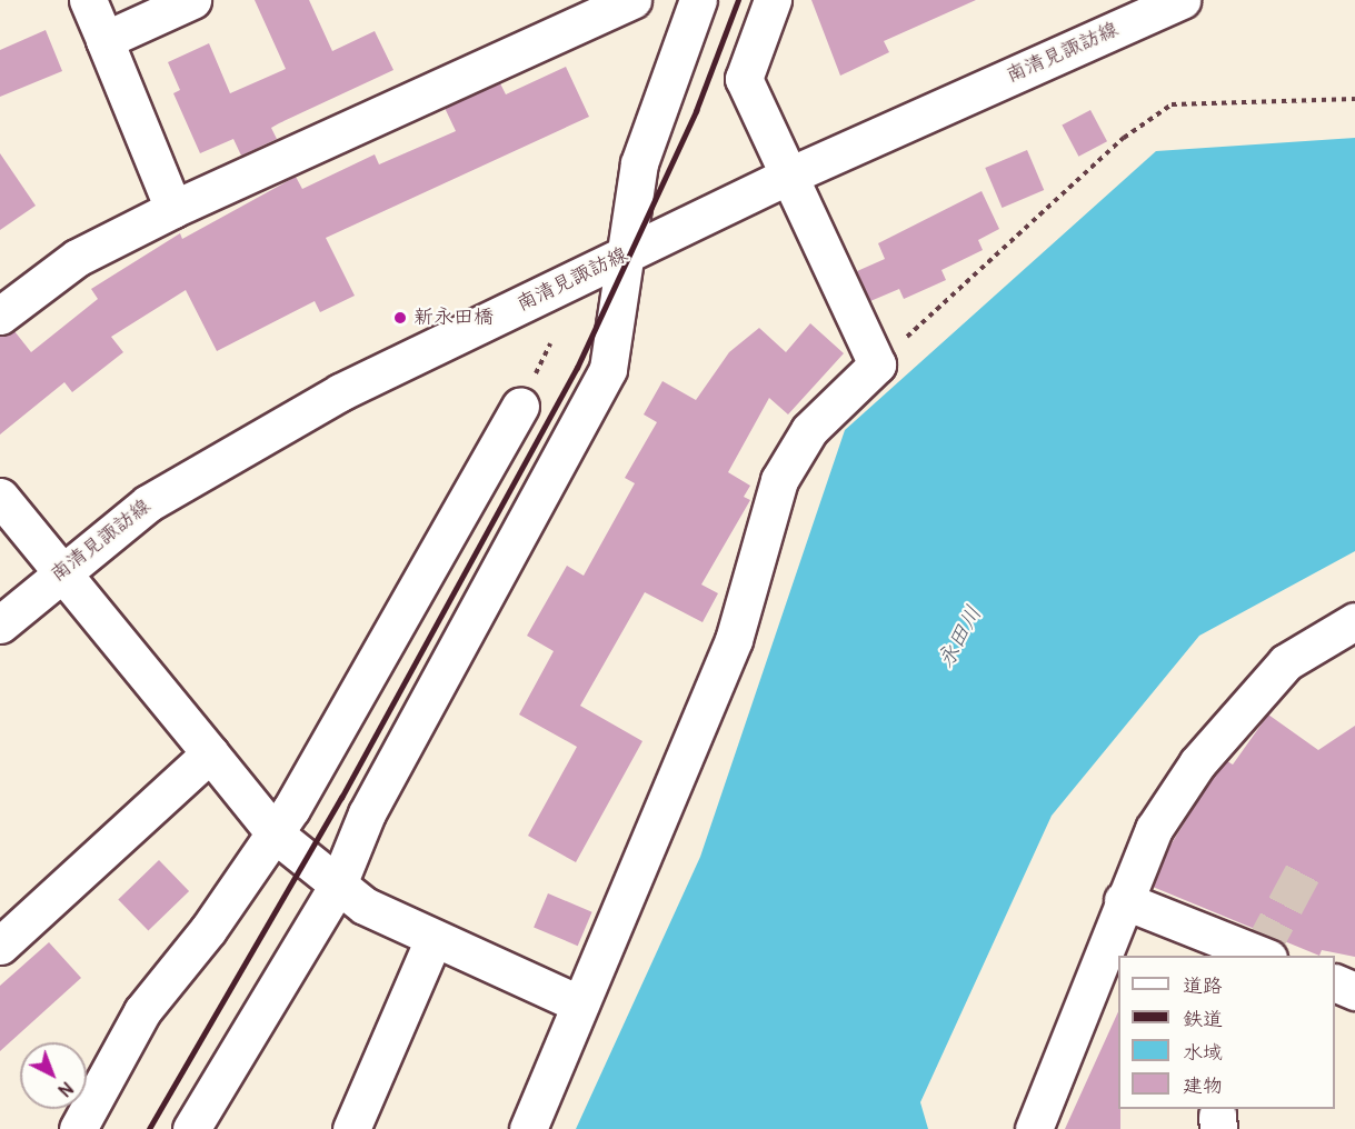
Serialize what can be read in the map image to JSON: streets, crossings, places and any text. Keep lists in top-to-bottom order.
{
  "streets": {
    "street": ["南清見諏訪線"]
  },
  "water": ["永田川"],
  "places": ["新永田橋"],
  "legend": [
    "道路",
    "鉄道",
    "水域",
    "建物"
  ],
  "north": "bottom right"
}
